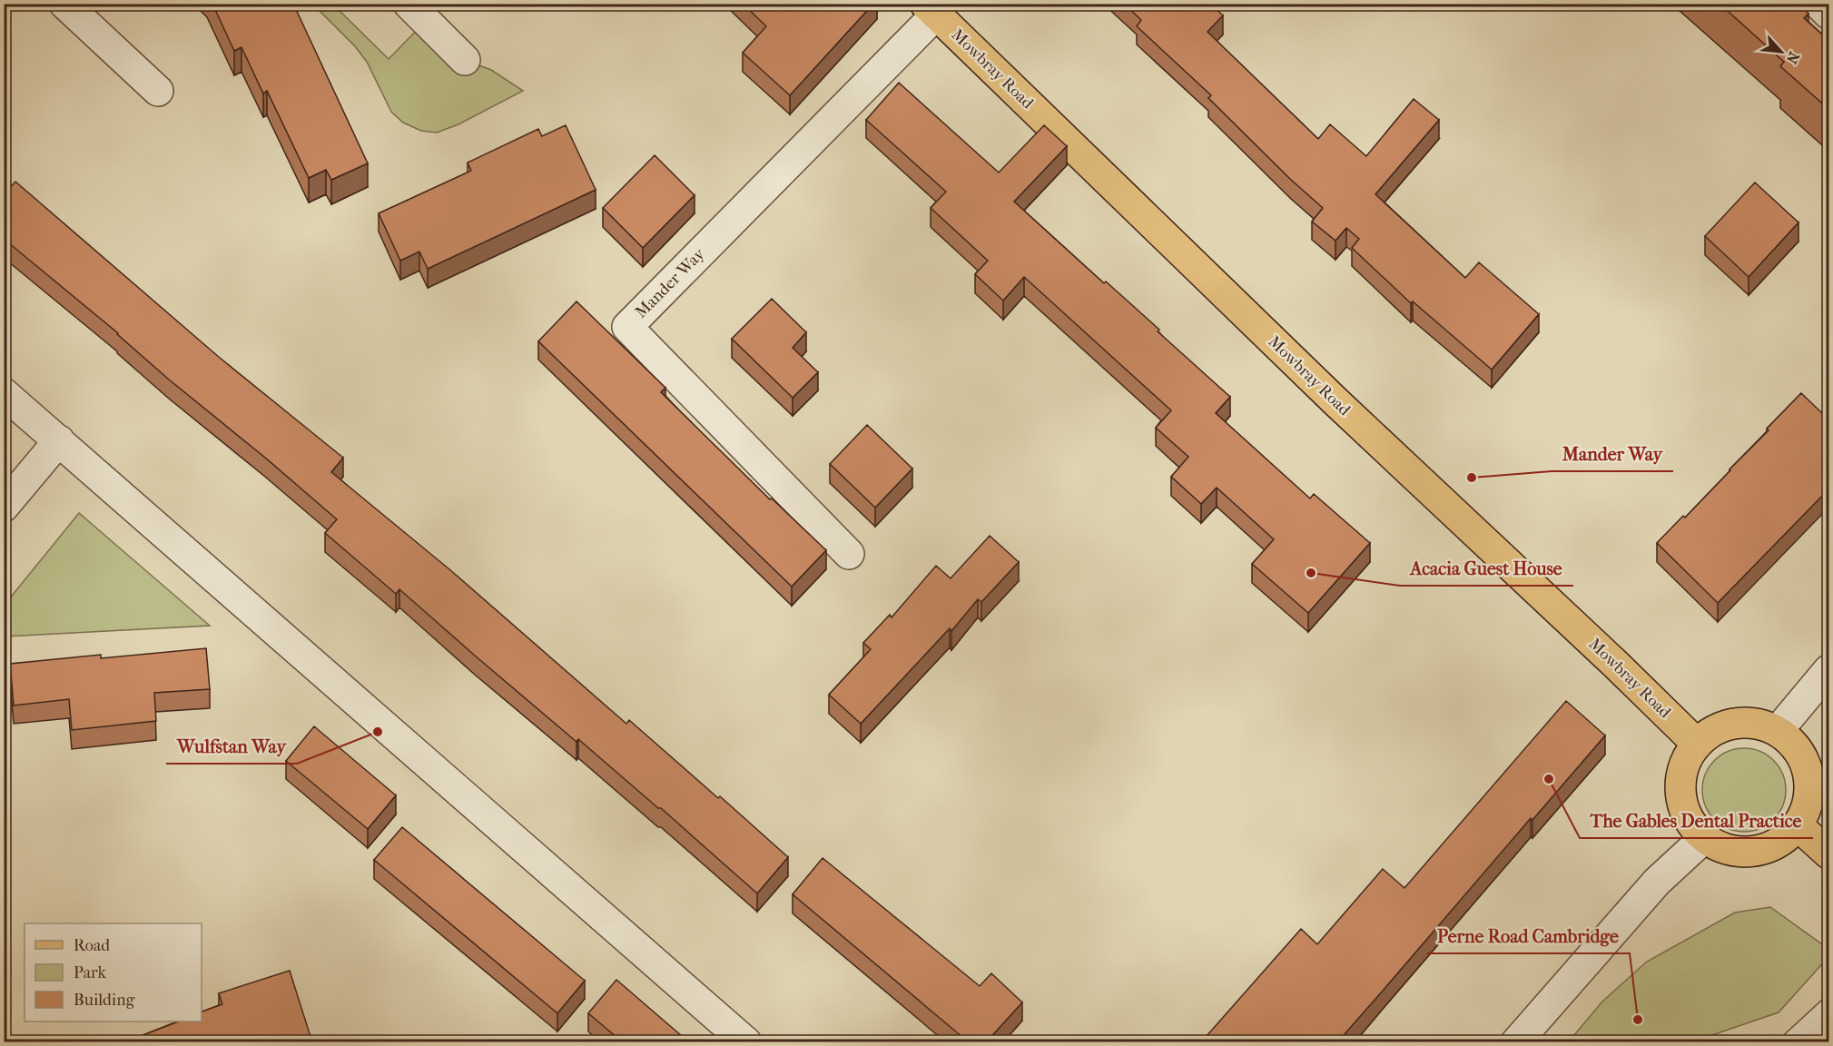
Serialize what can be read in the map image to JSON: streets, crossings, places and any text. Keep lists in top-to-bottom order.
{
  "streets": {
    "main road": ["Mowbray Road"],
    "street": ["Mander Way"]
  },
  "crossings": [
    ["Mowbray Road", "Mander Way"]
  ],
  "places": [
    "Mander Way",
    "Acacia Guest House",
    "Wulfstan Way",
    "The Gables Dental Practice",
    "Perne Road Cambridge"
  ],
  "legend": ["Road", "Park", "Building"],
  "north": "bottom right"
}
